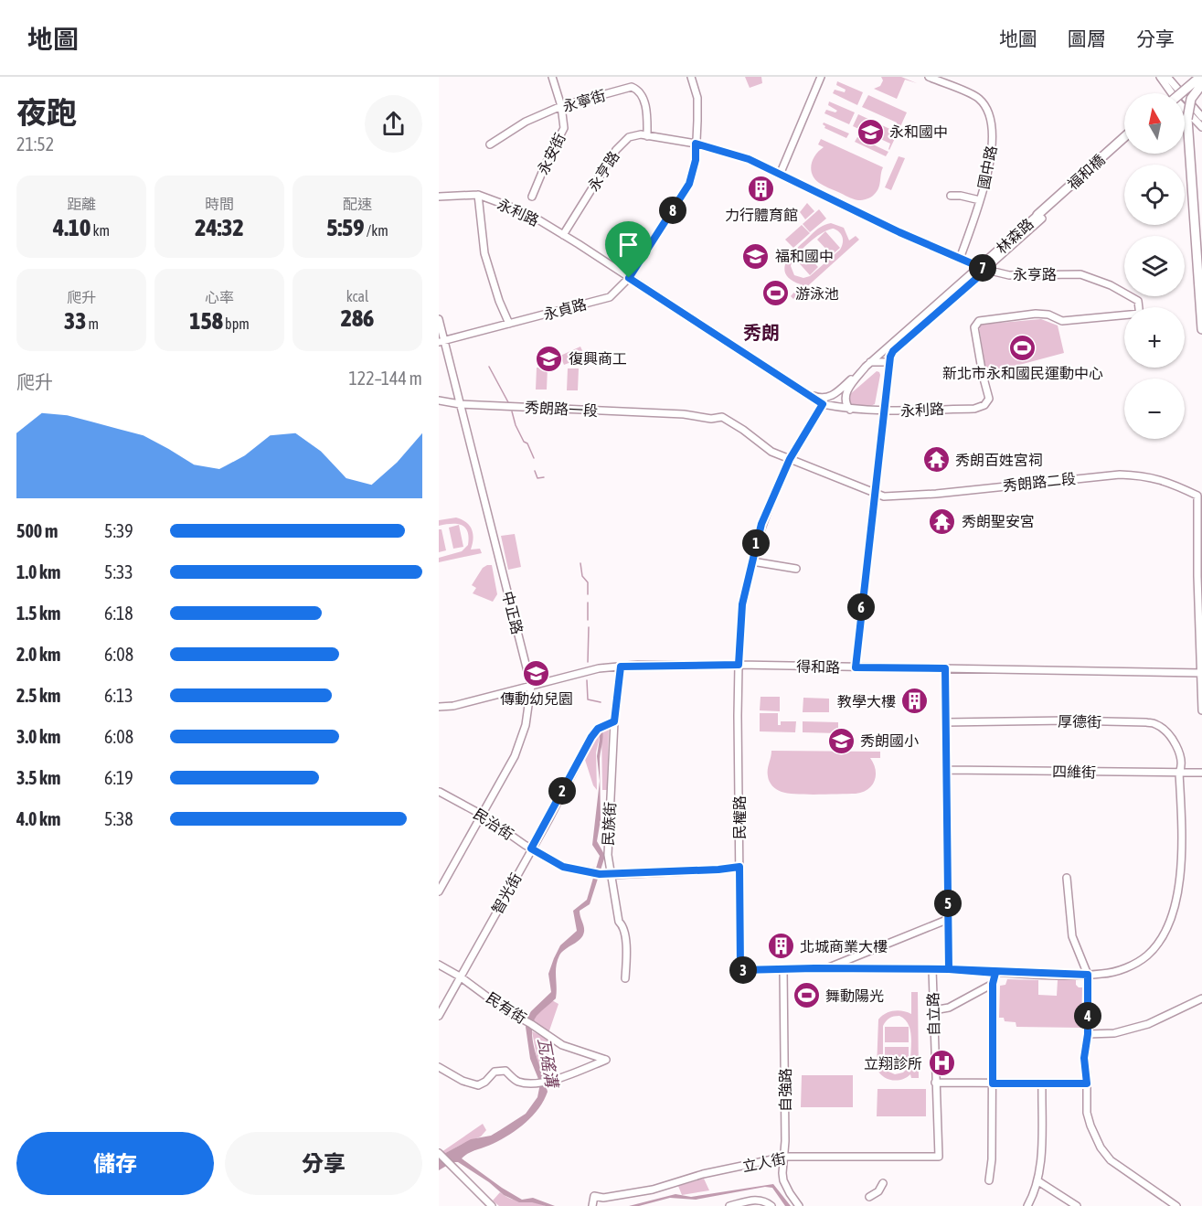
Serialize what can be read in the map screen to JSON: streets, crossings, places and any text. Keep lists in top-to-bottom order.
{
  "streets": {
    "main road": ["福和橋"],
    "street": [
      "永寧街",
      "永安街",
      "國中路",
      "永亨路",
      "永利路",
      "林森路",
      "永貞路",
      "秀朗路一段",
      "秀朗路二段",
      "中正路",
      "得和路",
      "厚德街",
      "四維街",
      "民權路",
      "民治街",
      "民族街",
      "智光街",
      "民有街",
      "自立路",
      "自強路",
      "立人街"
    ]
  },
  "crossings": [
    ["永寧街", "永安街"],
    ["永寧街", "永亨路"],
    ["國中路", "永亨路"],
    ["永亨路", "永利路"],
    ["永亨路", "林森路"],
    ["永亨路", "永貞路"],
    ["福和橋", "林森路"],
    ["永利路", "林森路"],
    ["永利路", "永貞路"],
    ["永利路", "民權路"],
    ["永貞路", "中正路"],
    ["秀朗路一段", "秀朗路二段"],
    ["秀朗路一段", "中正路"],
    ["秀朗路二段", "民權路"],
    ["中正路", "得和路"],
    ["中正路", "民治街"],
    ["得和路", "民權路"],
    ["得和路", "民族街"],
    ["厚德街", "四維街"],
    ["厚德街", "自立路"],
    ["民權路", "民治街"],
    ["民權路", "自強路"],
    ["民治街", "民族街"],
    ["民治街", "智光街"],
    ["民族街", "智光街"],
    ["智光街", "民有街"],
    ["自立路", "立人街"],
    ["自強路", "立人街"]
  ],
  "districts": ["秀朗"],
  "water": ["瓦磘溝"],
  "places": {
    "school or university": [
      "永和國中",
      "福和國中",
      "復興商工",
      "傳動幼兒園",
      "秀朗國小"
    ],
    "building": ["力行體育館", "教學大樓", "北城商業大樓"],
    "sports": ["游泳池", "新北市永和國民運動中心", "舞動陽光"],
    "temple": ["秀朗百姓宮祠", "秀朗聖安宮"],
    "hospital": ["立翔診所"]
  },
  "north": "top",
  "page": {
    "header": "地圖",
    "nav": ["地圖", "圖層", "分享"],
    "heading": ["夜跑", "21:52"],
    "map_buttons": ["+", "−"],
    "stats": [
      ["距離", "4.10 km"],
      ["時間", "24:32"],
      ["配速", "5:59 /km"],
      ["爬升", "33 m"],
      ["心率", "158 bpm"],
      ["kcal", "286"]
    ],
    "pins": [
      "8",
      "7",
      "1",
      "6",
      "2",
      "5",
      "3",
      "4"
    ],
    "chart": ["爬升", "122–144 m"],
    "list": [
      {
        "name": "500 m",
        "note": "5:39"
      },
      {
        "name": "1.0 km",
        "note": "5:33"
      },
      {
        "name": "1.5 km",
        "note": "6:18"
      },
      {
        "name": "2.0 km",
        "note": "6:08"
      },
      {
        "name": "2.5 km",
        "note": "6:13"
      },
      {
        "name": "3.0 km",
        "note": "6:08"
      },
      {
        "name": "3.5 km",
        "note": "6:19"
      },
      {
        "name": "4.0 km",
        "note": "5:38"
      }
    ],
    "buttons": ["儲存", "分享"]
  }
}
